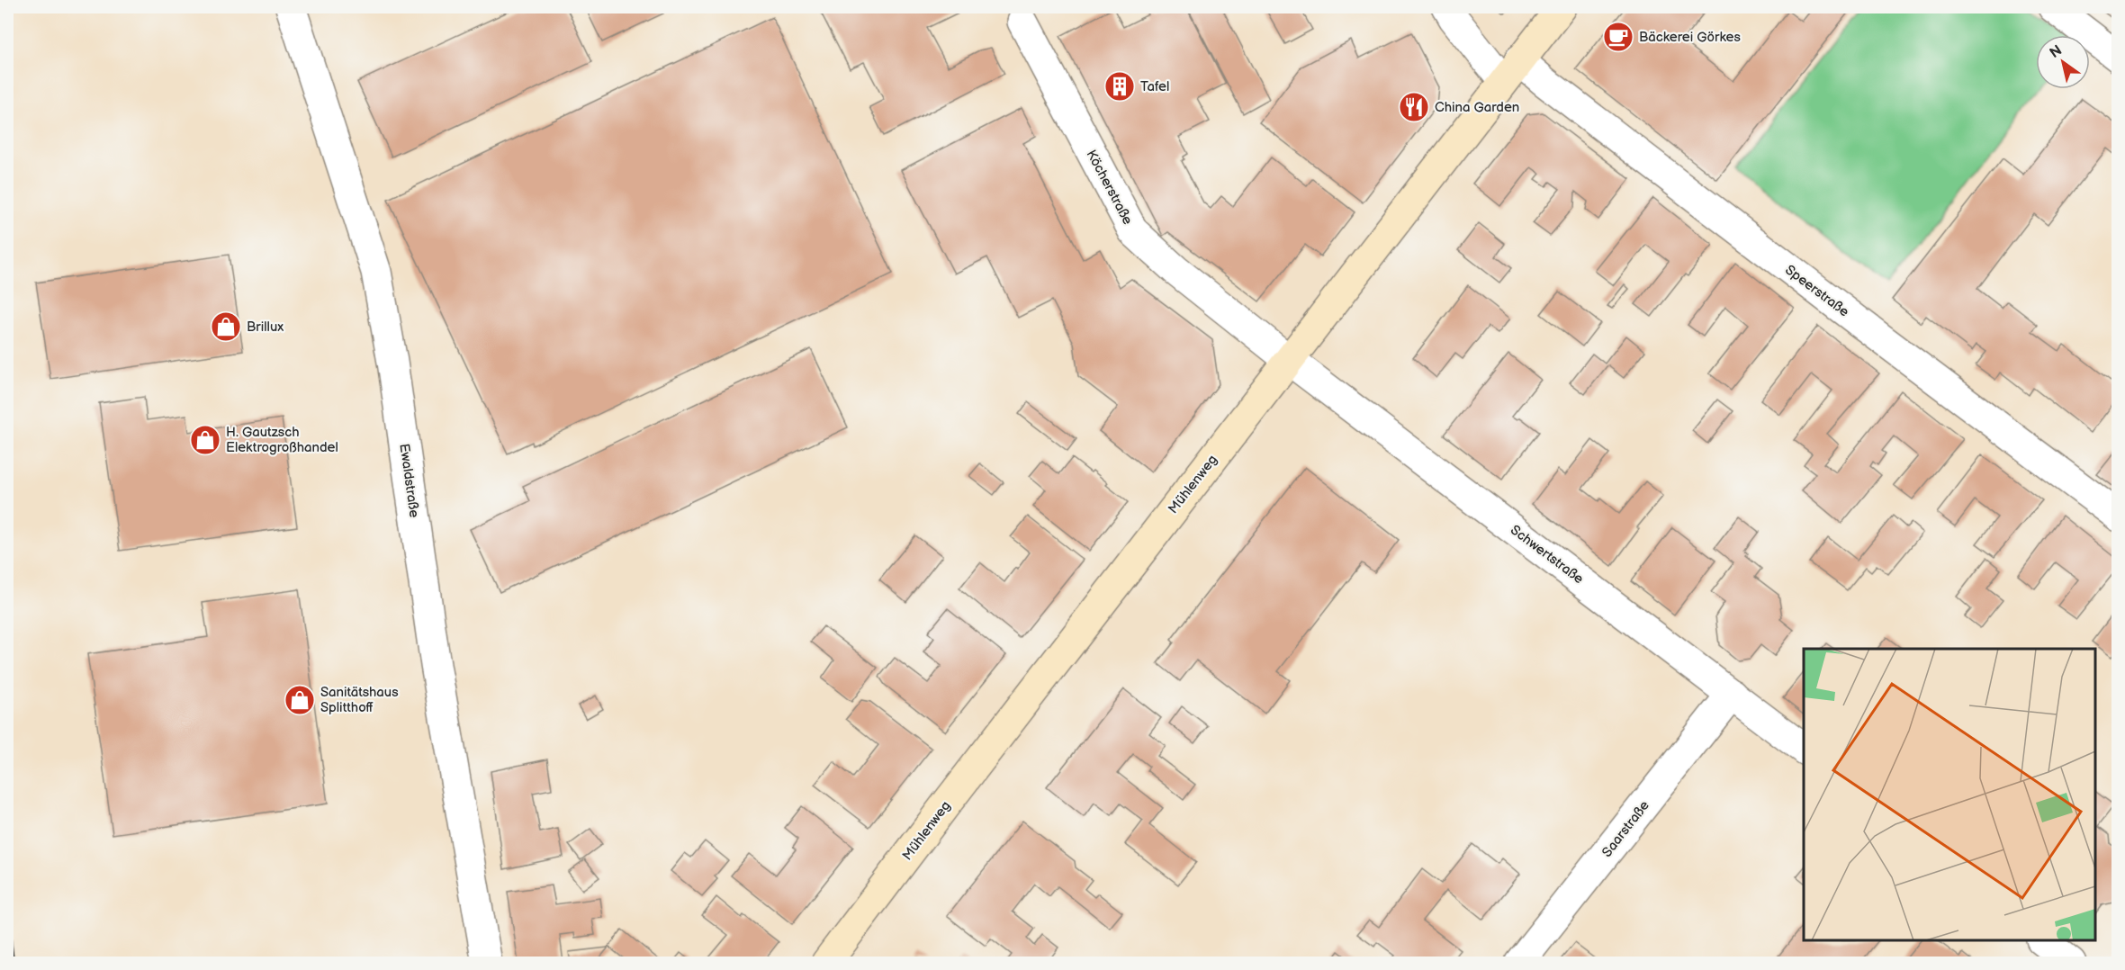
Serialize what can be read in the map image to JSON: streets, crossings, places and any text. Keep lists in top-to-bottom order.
{
  "streets": {
    "main road": ["Mühlenweg"],
    "street": [
      "Köcherstraße",
      "Speerstraße",
      "Ewaldstraße",
      "Schwertstraße",
      "Saarstraße"
    ]
  },
  "crossings": [
    ["Köcherstraße", "Mühlenweg"],
    ["Köcherstraße", "Schwertstraße"],
    ["Speerstraße", "Mühlenweg"],
    ["Mühlenweg", "Schwertstraße"],
    ["Schwertstraße", "Saarstraße"]
  ],
  "places": {
    "cafe": ["Bäckerei Görkes"],
    "building": ["Tafel"],
    "restaurant": ["China Garden"],
    "shop": ["Brillux", "H. Gautzsch Elektrogroßhandel", "Sanitätshaus Splitthoff"]
  },
  "north": "top left"
}
